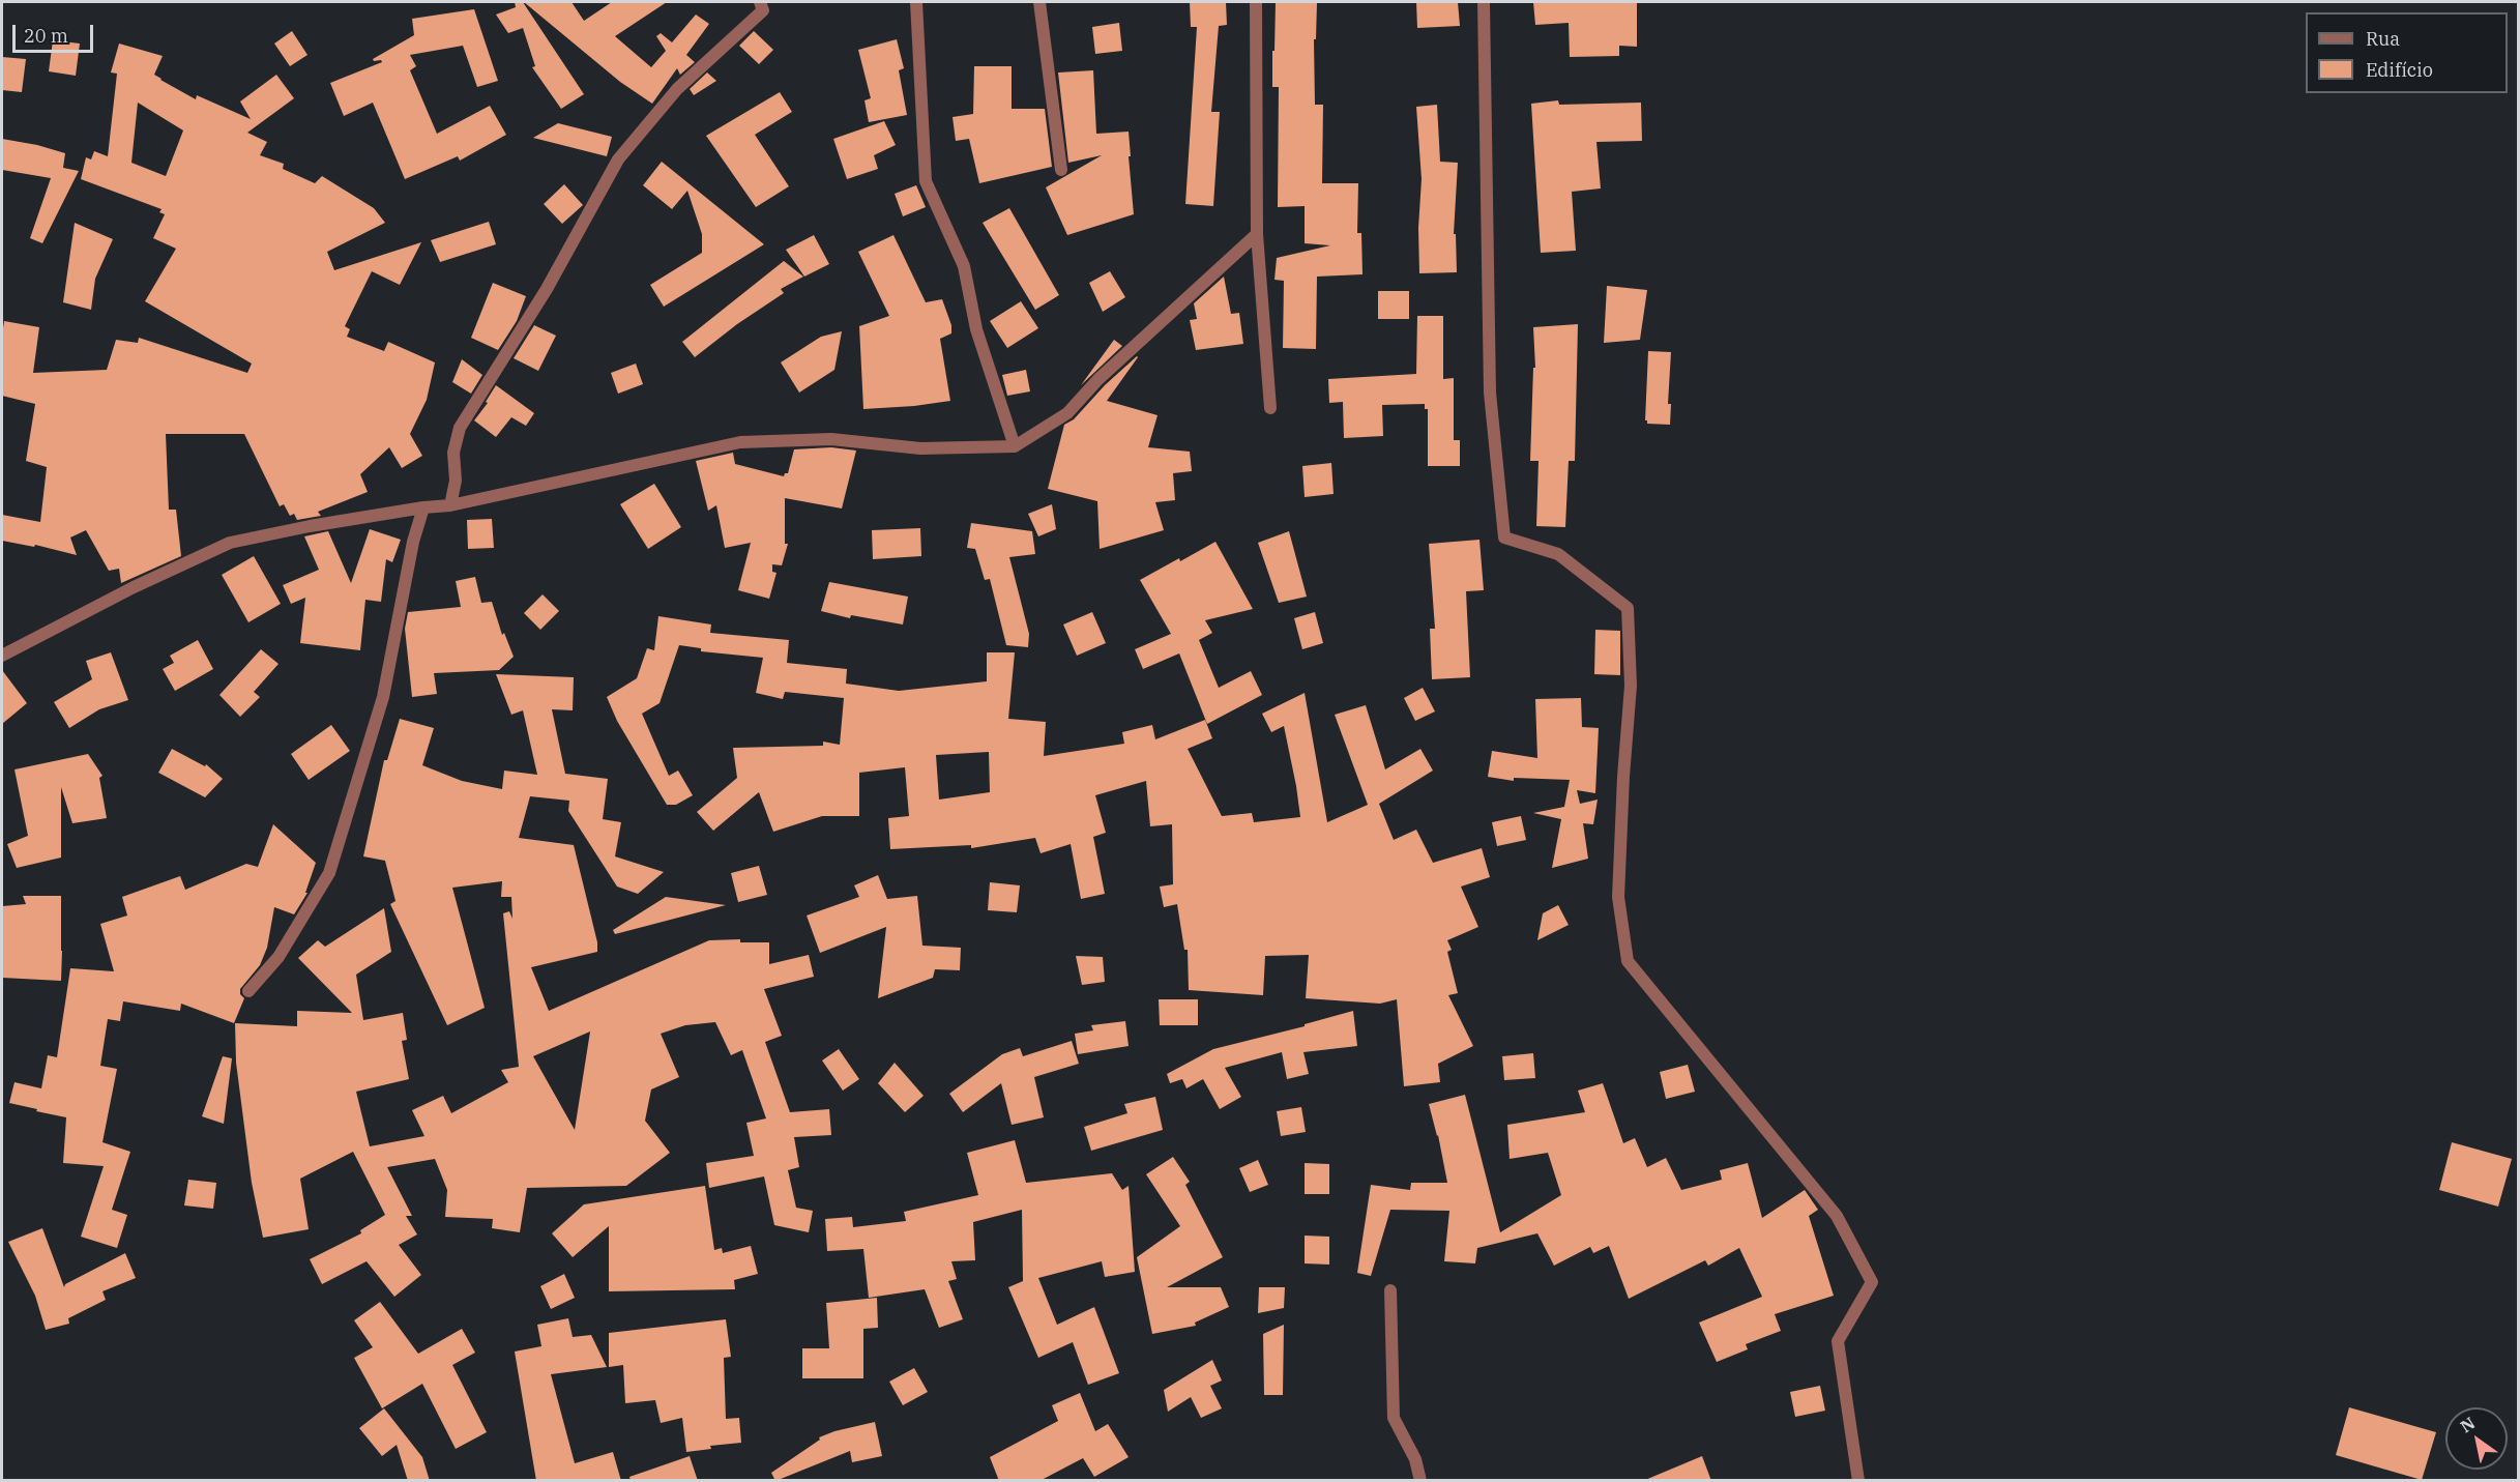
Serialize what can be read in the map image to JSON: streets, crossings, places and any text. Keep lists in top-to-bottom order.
{
  "legend": ["Rua", "Edifício"],
  "scale_bar": "20 m",
  "north": "top left"
}
